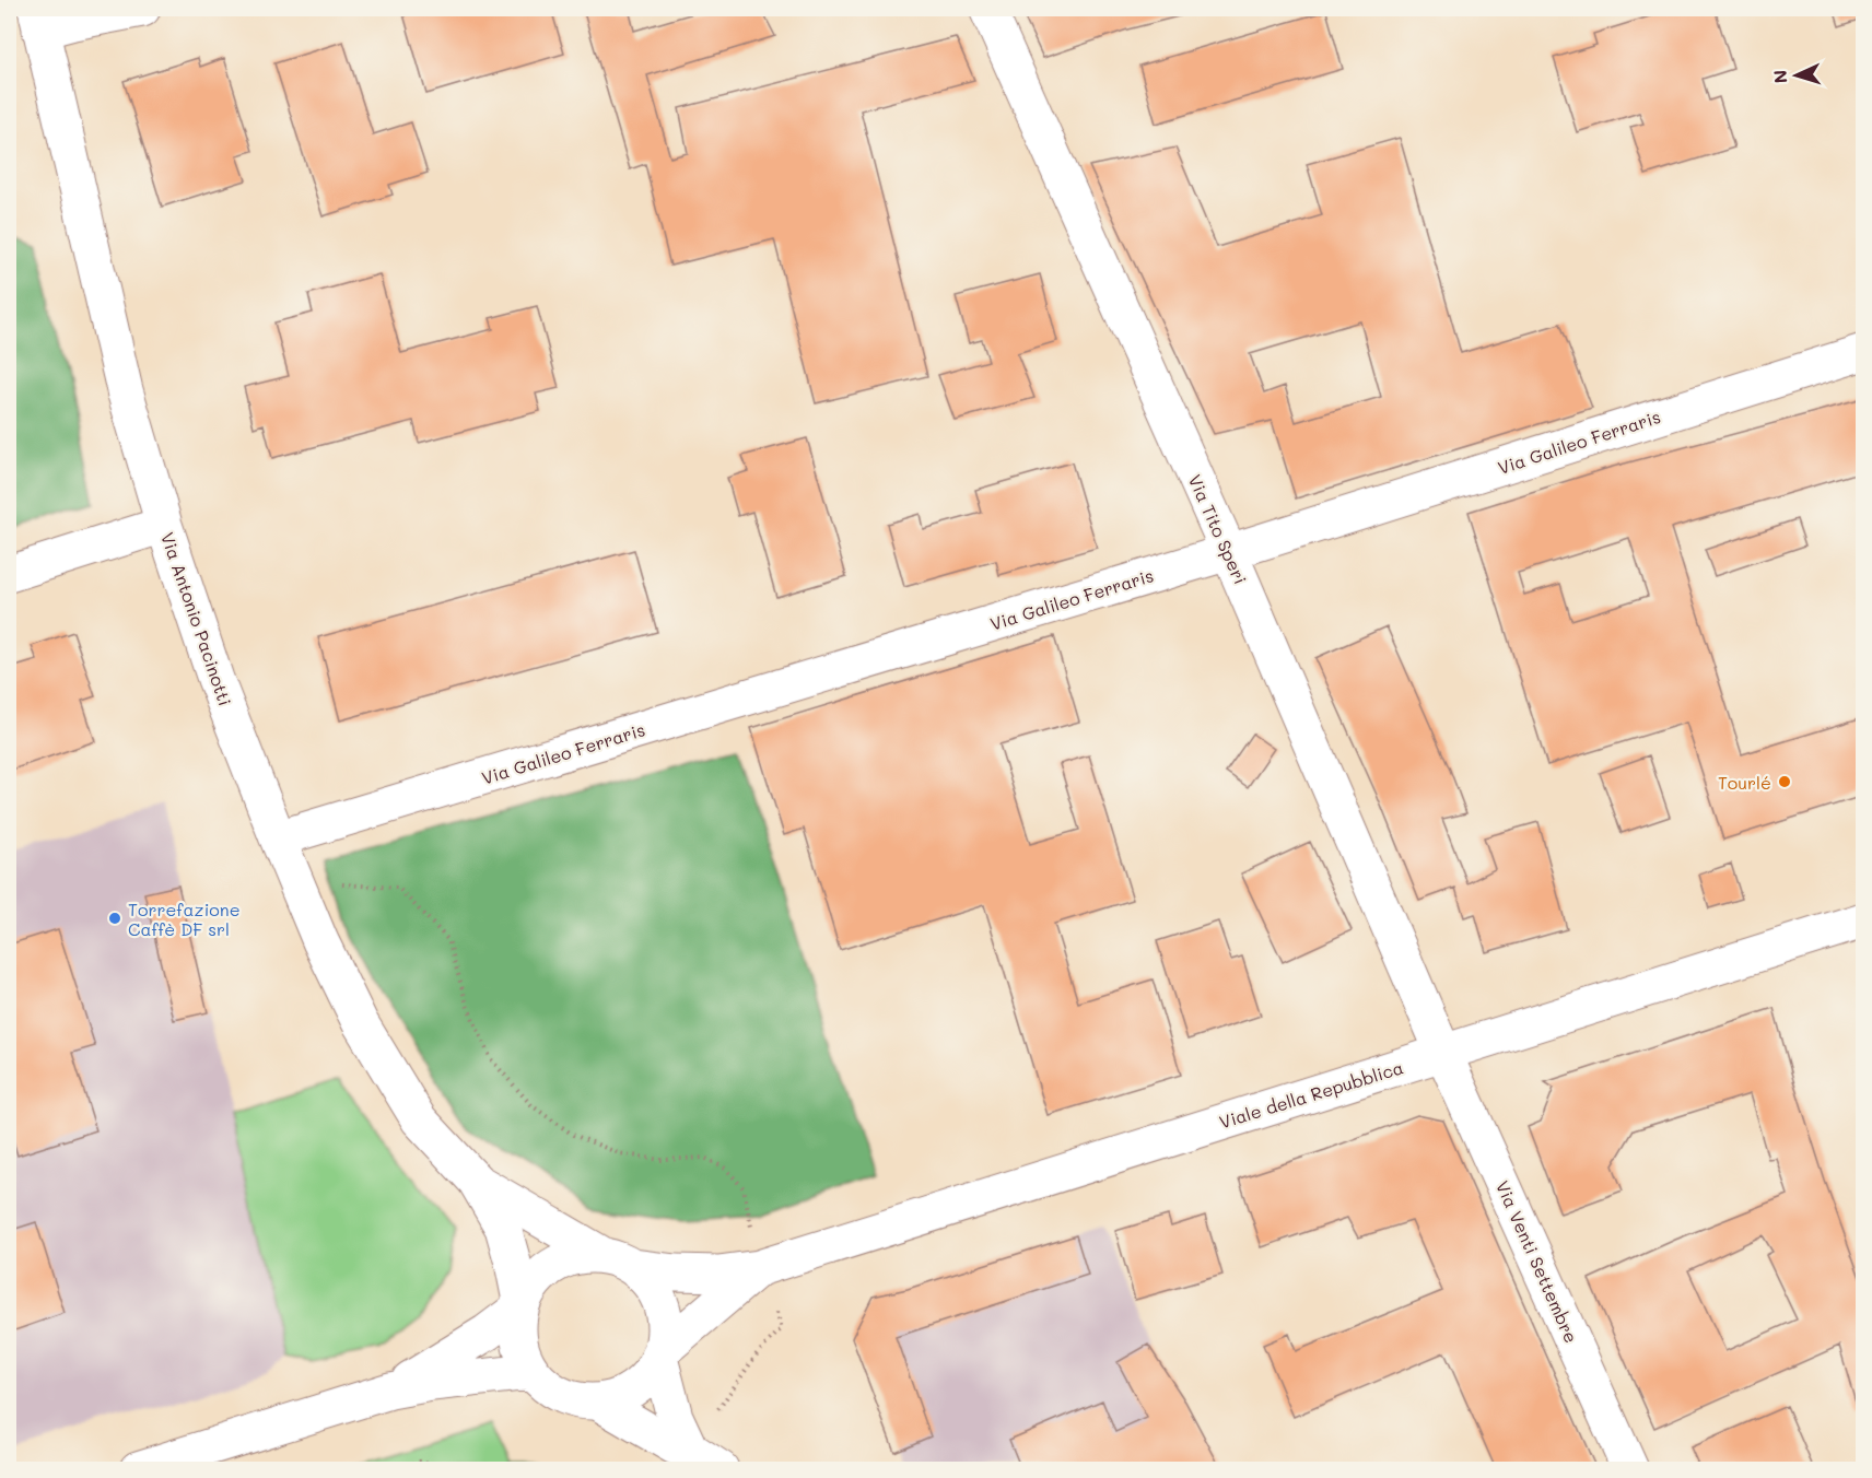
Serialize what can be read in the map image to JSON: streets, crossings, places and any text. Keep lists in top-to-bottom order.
{
  "streets": {
    "street": [
      "Via Galileo Ferraris",
      "Via Tito Speri",
      "Via Antonio Pacinotti",
      "Viale della Repubblica",
      "Via Venti Settembre"
    ]
  },
  "crossings": [
    ["Via Galileo Ferraris", "Via Tito Speri"],
    ["Via Galileo Ferraris", "Via Antonio Pacinotti"],
    ["Via Tito Speri", "Viale della Repubblica"],
    ["Via Tito Speri", "Via Venti Settembre"],
    ["Via Antonio Pacinotti", "Viale della Repubblica"],
    ["Viale della Repubblica", "Via Venti Settembre"]
  ],
  "places": ["Tourlé", "Torrefazione Caffè DF srl"],
  "north": "left"
}
